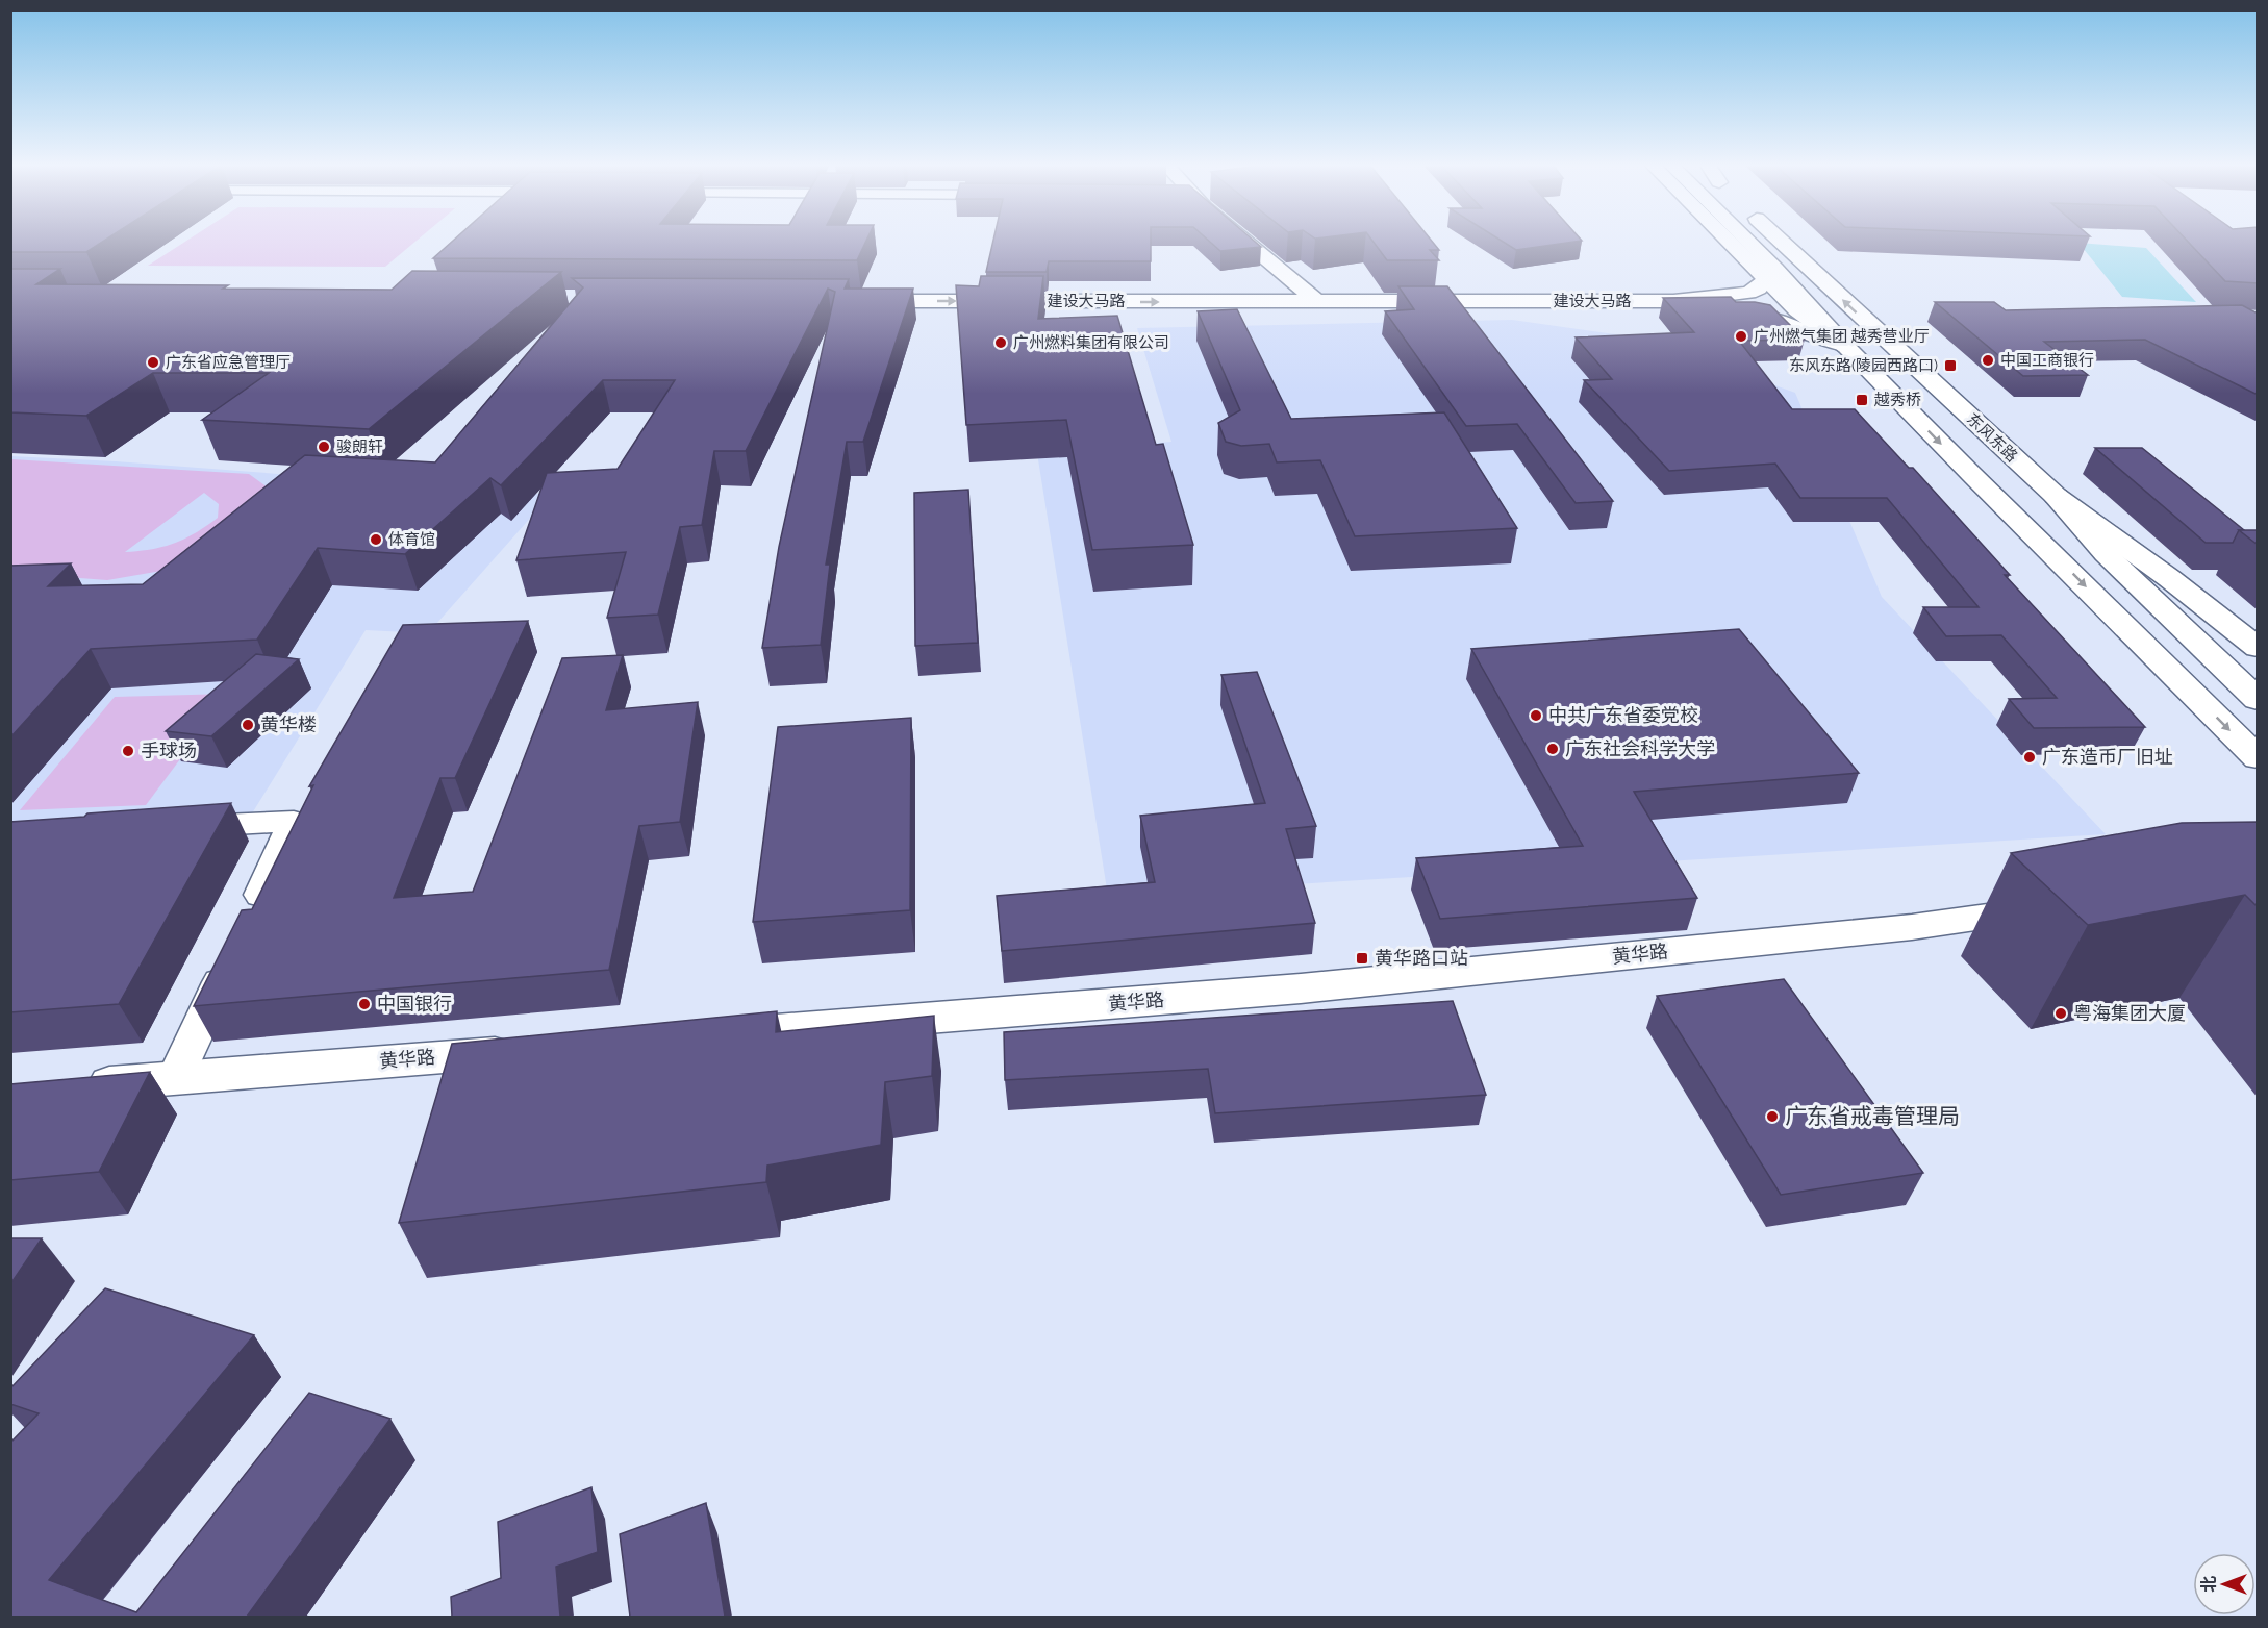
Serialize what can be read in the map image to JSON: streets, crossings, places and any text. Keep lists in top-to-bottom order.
{
  "streets": {
    "main road": ["建设大马路", "东风东路", "黄华路"]
  },
  "one_way": ["建设大马路"],
  "places": {
    "other": [
      "广州燃气集团 越秀营业厅",
      "广州燃料集团有限公司",
      "中国工商银行",
      "广东省应急管理厅",
      "骏朗轩",
      "体育馆",
      "中共广东省委党校",
      "黄华楼",
      "广东社会科学大学",
      "手球场",
      "广东造币厂旧址",
      "中国银行",
      "粤海集团大厦",
      "广东省戒毒管理局"
    ],
    "transit": ["东风东路(陵园西路口)", "越秀桥", "黄华路口站"]
  },
  "north": "left"
}
